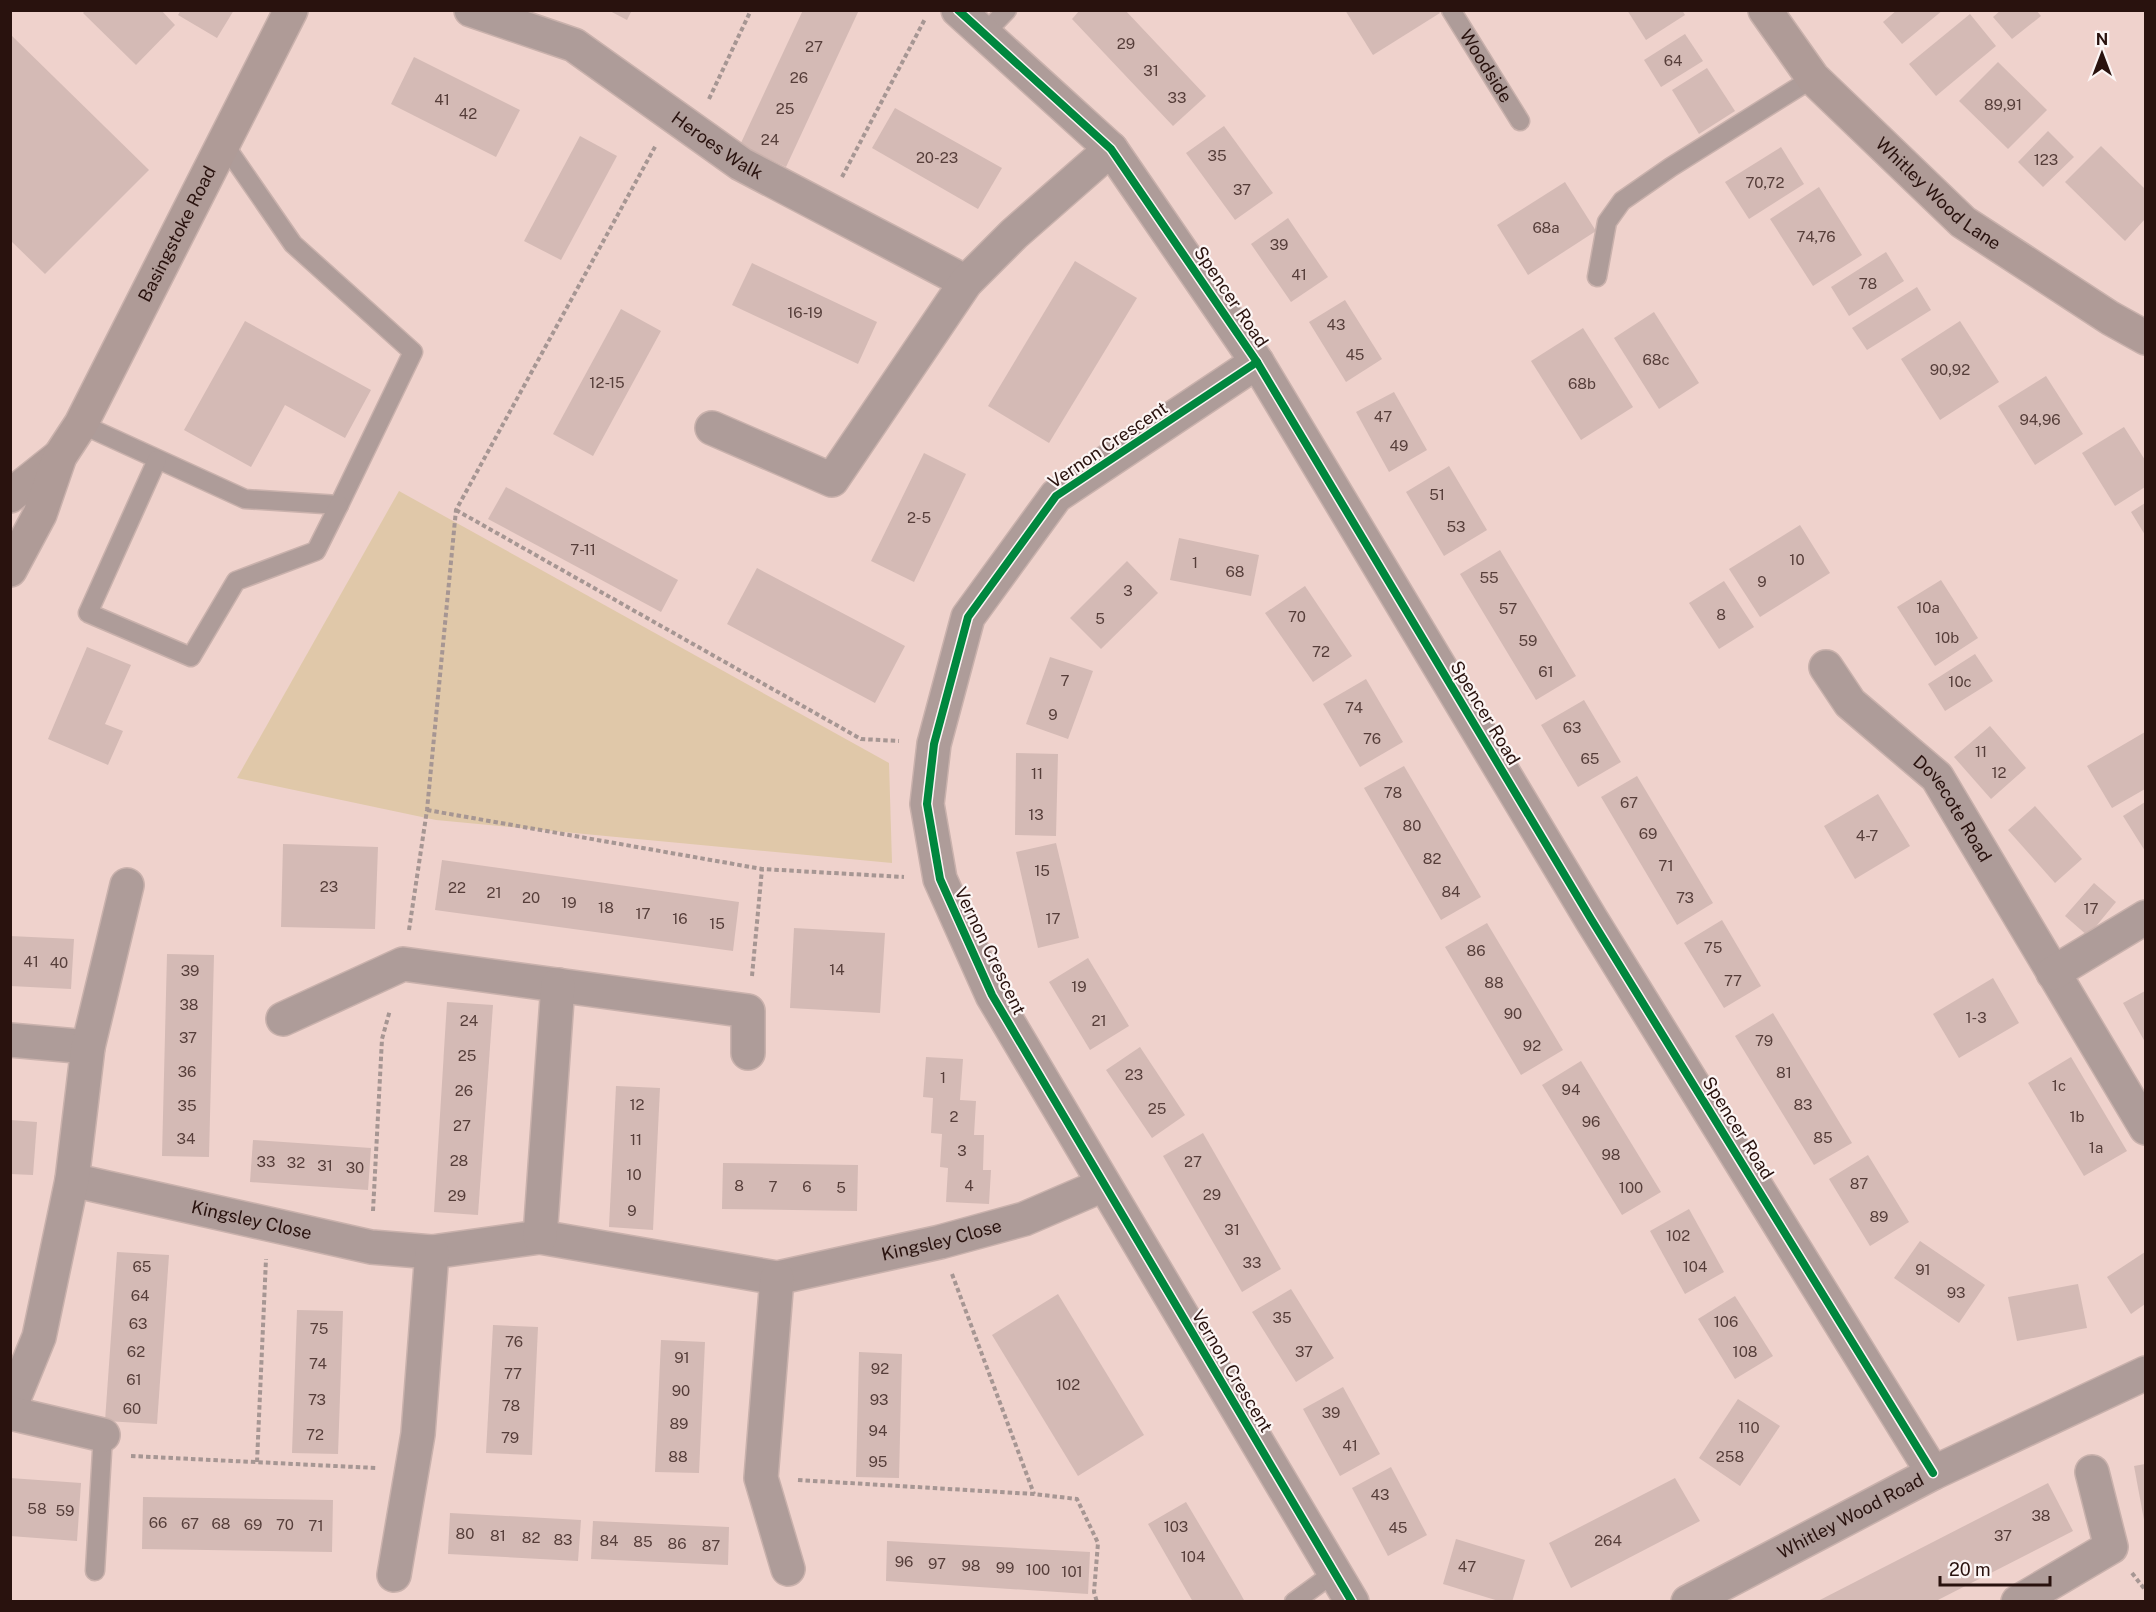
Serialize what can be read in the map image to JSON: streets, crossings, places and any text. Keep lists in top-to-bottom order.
{
  "streets": {
    "main road": ["Whitley Wood Lane", "Basingstoke Road"],
    "street": [
      "Heroes Walk",
      "Spencer Road",
      "Vernon Crescent",
      "Dovecote Road",
      "Kingsley Close",
      "Whitley Wood Road"
    ],
    "lane": ["Woodside"]
  },
  "crossings": [
    ["Spencer Road", "Vernon Crescent"],
    ["Spencer Road", "Whitley Wood Road"],
    ["Vernon Crescent", "Kingsley Close"]
  ],
  "house_numbers": [
    "29",
    "27",
    "64",
    "31",
    "26",
    "33",
    "41",
    "89,91",
    "25",
    "42",
    "24",
    "35",
    "20-23",
    "123",
    "70,72",
    "37",
    "68a",
    "74,76",
    "39",
    "41",
    "78",
    "16-19",
    "43",
    "45",
    "68c",
    "90,92",
    "12-15",
    "68b",
    "47",
    "94,96",
    "49",
    "51",
    "2-5",
    "53",
    "7-11",
    "10",
    "1",
    "68",
    "55",
    "9",
    "3",
    "10a",
    "57",
    "8",
    "70",
    "5",
    "10b",
    "59",
    "72",
    "61",
    "7",
    "10c",
    "74",
    "9",
    "63",
    "76",
    "11",
    "65",
    "12",
    "11",
    "78",
    "67",
    "13",
    "80",
    "69",
    "4-7",
    "82",
    "71",
    "15",
    "23",
    "22",
    "84",
    "21",
    "20",
    "73",
    "19",
    "18",
    "17",
    "17",
    "16",
    "17",
    "15",
    "75",
    "86",
    "41",
    "40",
    "14",
    "39",
    "77",
    "88",
    "19",
    "38",
    "90",
    "1-3",
    "24",
    "21",
    "37",
    "79",
    "92",
    "25",
    "36",
    "81",
    "23",
    "1",
    "1c",
    "94",
    "26",
    "12",
    "83",
    "35",
    "25",
    "2",
    "1b",
    "96",
    "27",
    "85",
    "34",
    "11",
    "1a",
    "3",
    "98",
    "28",
    "33",
    "27",
    "32",
    "31",
    "30",
    "10",
    "87",
    "8",
    "4",
    "7",
    "6",
    "5",
    "100",
    "29",
    "29",
    "9",
    "89",
    "31",
    "102",
    "33",
    "65",
    "104",
    "91",
    "93",
    "64",
    "35",
    "106",
    "63",
    "75",
    "76",
    "62",
    "37",
    "108",
    "91",
    "74",
    "92",
    "77",
    "61",
    "102",
    "90",
    "73",
    "93",
    "78",
    "60",
    "39",
    "89",
    "110",
    "94",
    "72",
    "79",
    "41",
    "88",
    "258",
    "95",
    "43",
    "58",
    "59",
    "38",
    "66",
    "67",
    "68",
    "69",
    "70",
    "71",
    "103",
    "45",
    "80",
    "81",
    "37",
    "82",
    "83",
    "84",
    "264",
    "85",
    "86",
    "87",
    "104",
    "96",
    "97",
    "98",
    "47",
    "99",
    "100",
    "101"
  ],
  "scale_bar": "20 m",
  "north": "top"
}
